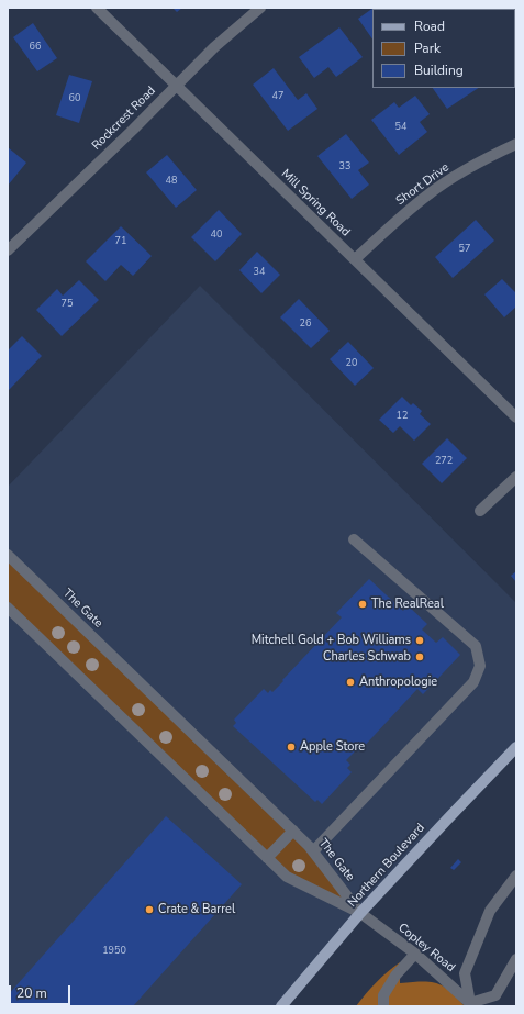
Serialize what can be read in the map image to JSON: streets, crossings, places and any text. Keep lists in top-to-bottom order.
{
  "streets": {
    "main road": ["Northern Boulevard"],
    "street": [
      "Rockcrest Road",
      "Short Drive",
      "Mill Spring Road",
      "The Gate",
      "Copley Road"
    ]
  },
  "crossings": [
    ["Rockcrest Road", "Mill Spring Road"],
    ["Short Drive", "Mill Spring Road"],
    ["The Gate", "Northern Boulevard"],
    ["The Gate", "Copley Road"],
    ["Northern Boulevard", "Copley Road"]
  ],
  "places": [
    "The RealReal",
    "Mitchell Gold + Bob Williams",
    "Charles Schwab",
    "Anthropologie",
    "Apple Store",
    "Crate & Barrel"
  ],
  "house_numbers": [
    "66",
    "47",
    "60",
    "54",
    "33",
    "48",
    "40",
    "71",
    "57",
    "34",
    "75",
    "26",
    "20",
    "12",
    "272",
    "1950"
  ],
  "legend": ["Road", "Park", "Building"],
  "scale_bar": "20 m"
}
